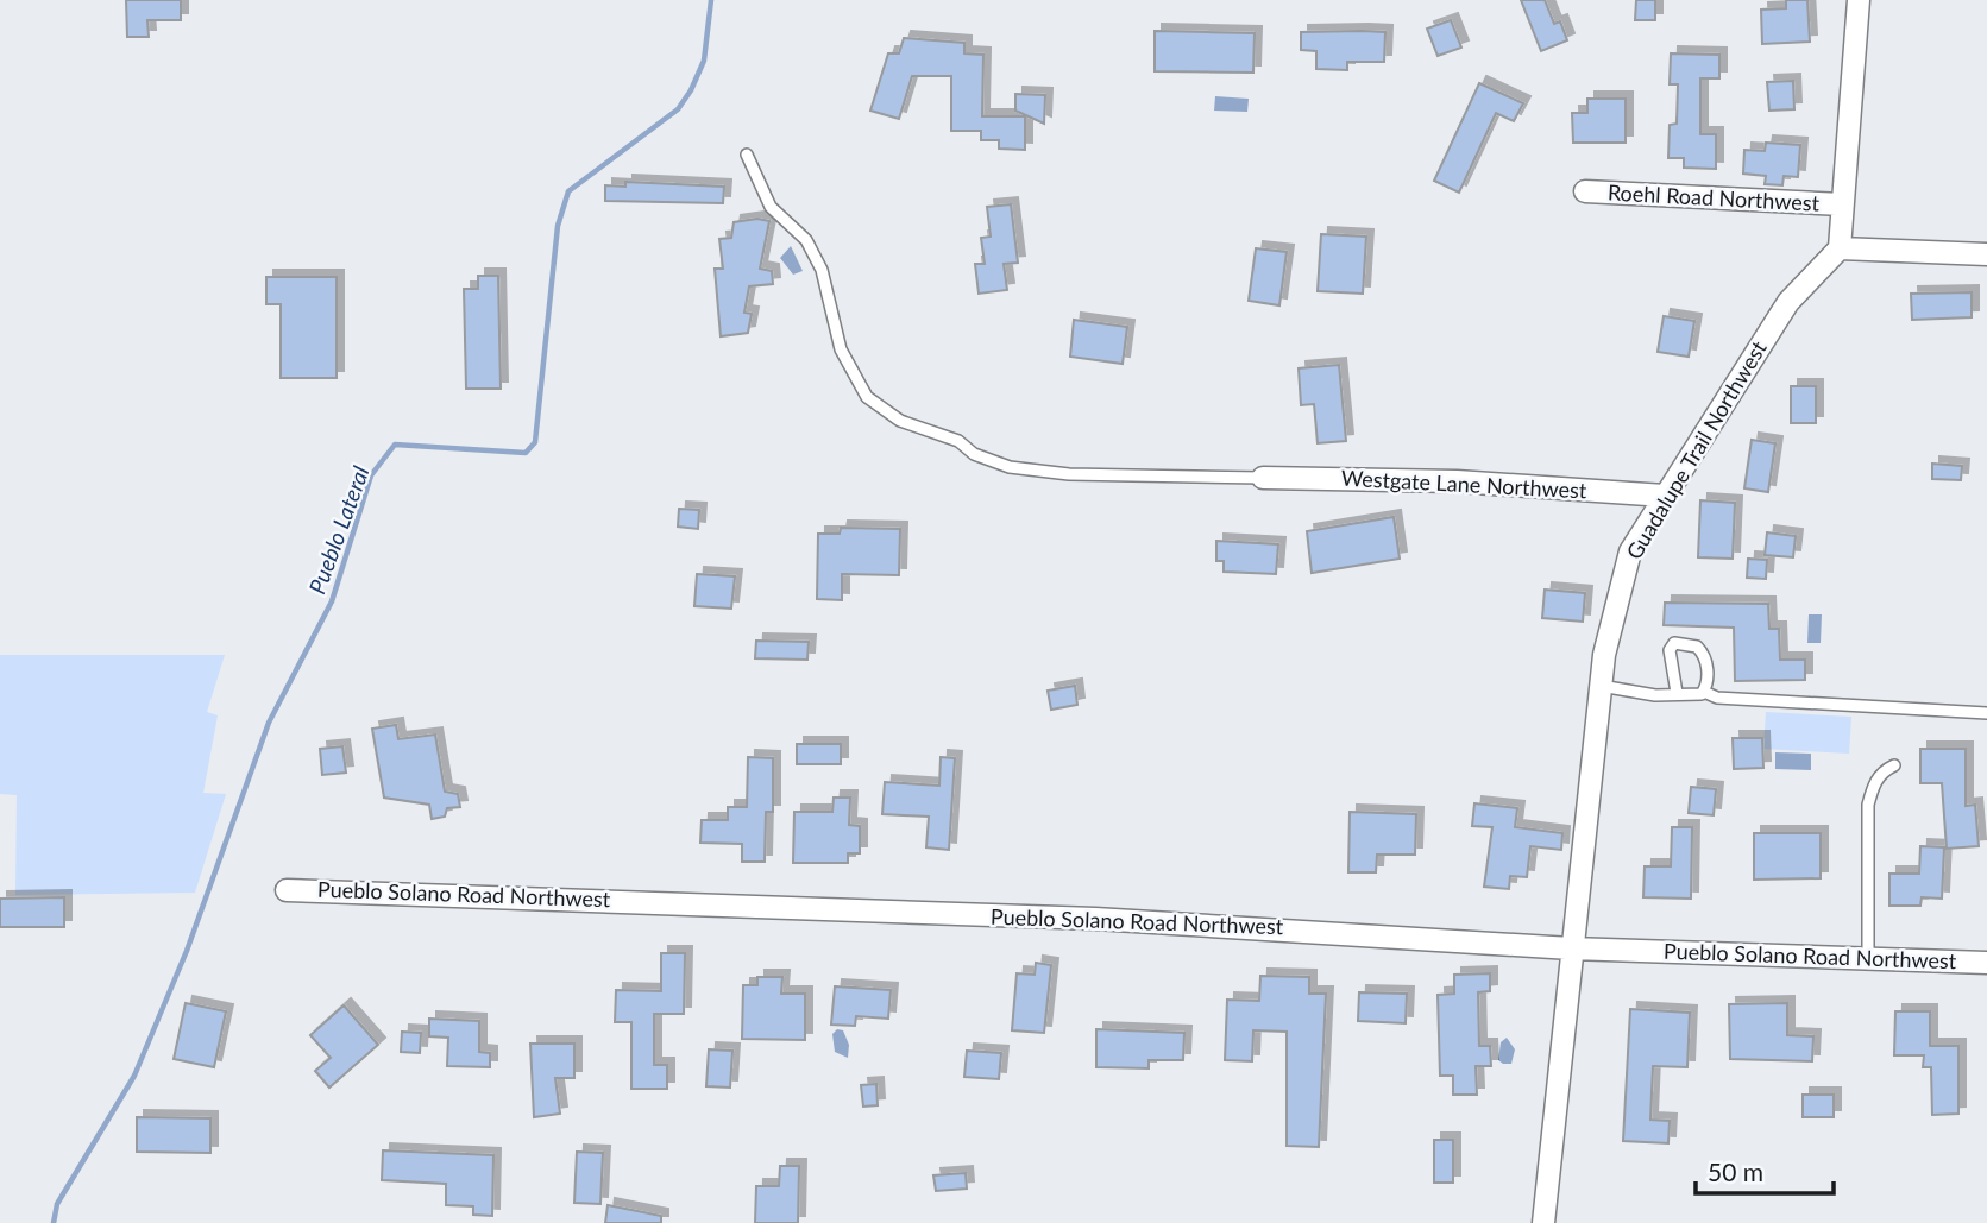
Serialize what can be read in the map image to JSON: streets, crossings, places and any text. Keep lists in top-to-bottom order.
{
  "streets": {
    "street": [
      "Roehl Road Northwest",
      "Guadalupe Trail Northwest",
      "Westgate Lane Northwest",
      "Pueblo Solano Road Northwest"
    ]
  },
  "crossings": [
    ["Guadalupe Trail Northwest", "Westgate Lane Northwest"],
    ["Guadalupe Trail Northwest", "Pueblo Solano Road Northwest"]
  ],
  "water": ["Pueblo Lateral"],
  "scale_bar": "50 m"
}
